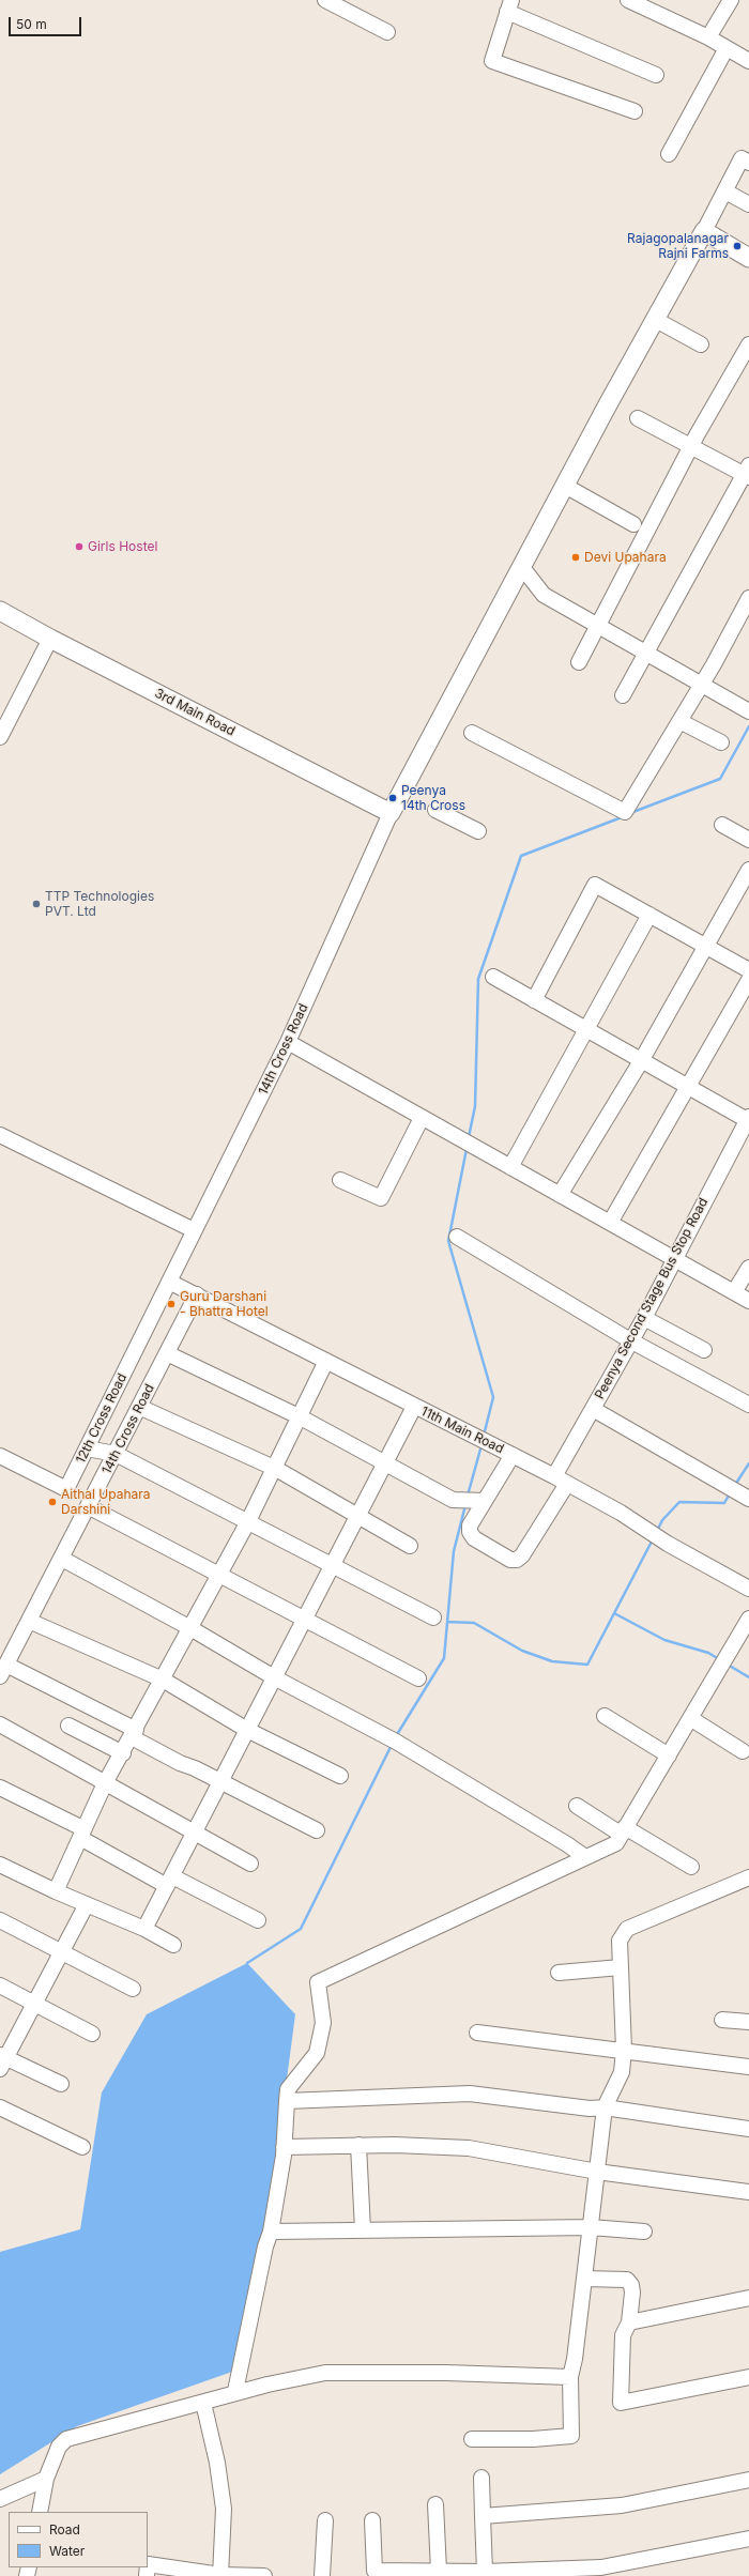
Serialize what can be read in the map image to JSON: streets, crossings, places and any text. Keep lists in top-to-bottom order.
{
  "streets": {
    "main road": ["3rd Main Road"],
    "street": [
      "14th Cross Road",
      "Peenya Second Stage Bus Stop Road",
      "12th Cross Road",
      "11th Main Road"
    ]
  },
  "crossings": [
    ["3rd Main Road", "14th Cross Road"],
    ["14th Cross Road", "12th Cross Road"],
    ["14th Cross Road", "11th Main Road"],
    ["Peenya Second Stage Bus Stop Road", "11th Main Road"],
    ["12th Cross Road", "11th Main Road"]
  ],
  "places": [
    "Rajagopalanagar Rajni Farms",
    "Girls Hostel",
    "Devi Upahara",
    "Peenya 14th Cross",
    "TTP Technologies PVT. Ltd",
    "Guru Darshani - Bhattra Hotel",
    "Aithal Upahara Darshini"
  ],
  "legend": ["Road", "Water"],
  "scale_bar": "50 m"
}
